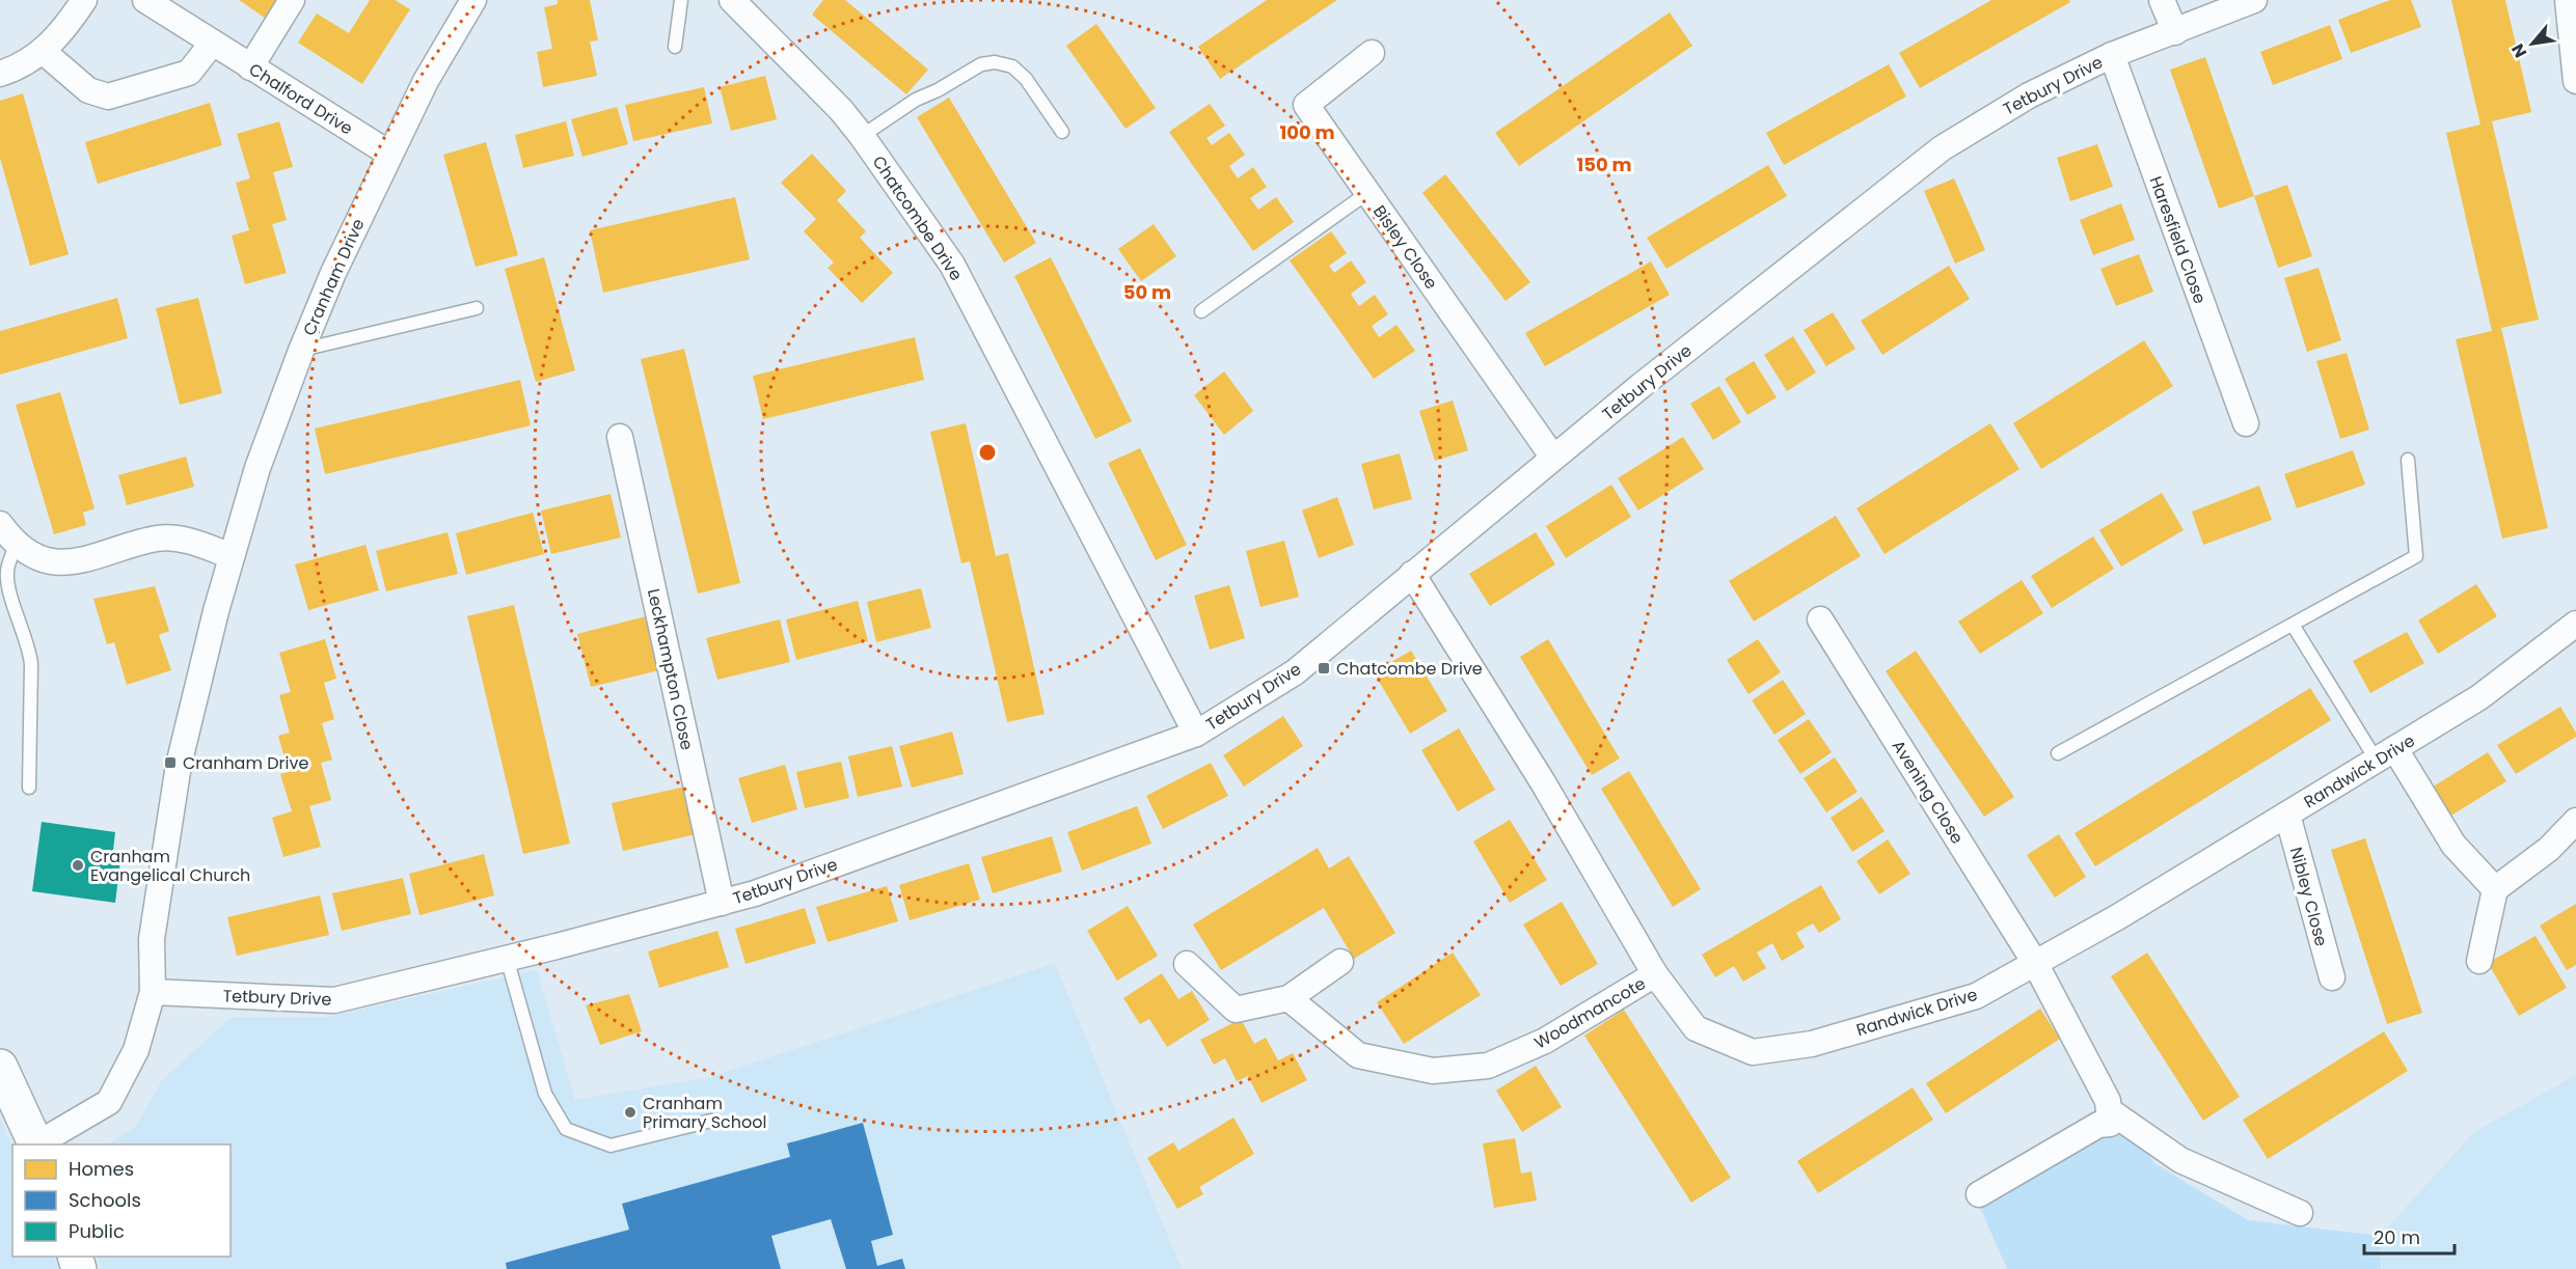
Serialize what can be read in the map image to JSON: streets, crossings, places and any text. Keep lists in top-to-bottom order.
{
  "streets": {
    "street": [
      "Tetbury Drive",
      "Chalford Drive",
      "Chatcombe Drive",
      "Haresfield Close",
      "Bisley Close",
      "Cranham Drive",
      "Leckhampton Close",
      "Randwick Drive",
      "Avening Close",
      "Nibley Close",
      "Woodmancote"
    ]
  },
  "crossings": [
    ["Tetbury Drive", "Chatcombe Drive"],
    ["Tetbury Drive", "Haresfield Close"],
    ["Tetbury Drive", "Bisley Close"],
    ["Tetbury Drive", "Cranham Drive"],
    ["Tetbury Drive", "Leckhampton Close"],
    ["Tetbury Drive", "Randwick Drive"],
    ["Chalford Drive", "Cranham Drive"],
    ["Randwick Drive", "Avening Close"],
    ["Randwick Drive", "Nibley Close"],
    ["Randwick Drive", "Woodmancote"]
  ],
  "places": {
    "transit": ["Chatcombe Drive", "Cranham Drive"],
    "other": ["Cranham Evangelical Church", "Cranham Primary School"]
  },
  "legend": ["Homes", "Schools", "Public"],
  "scale_bar": "20 m",
  "north": "bottom left",
  "rings": ["100 m", "150 m", "50 m"]
}
